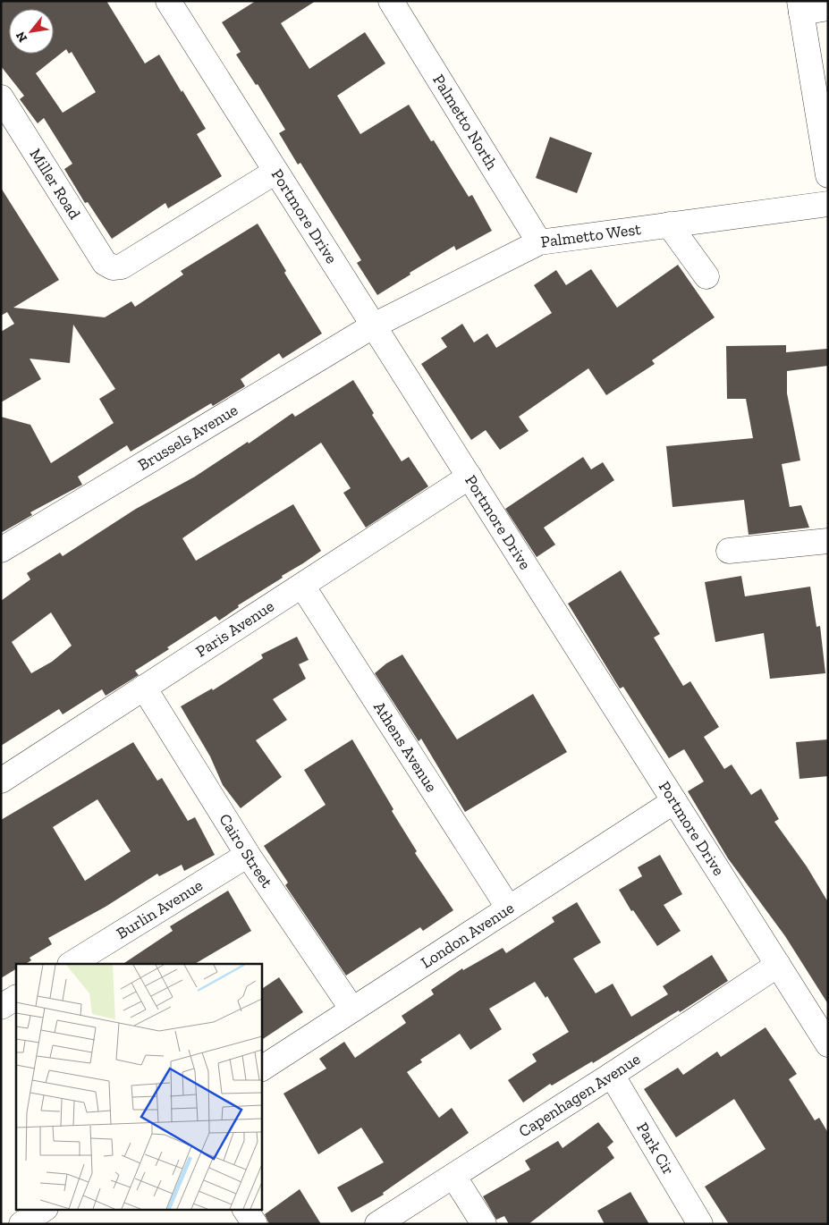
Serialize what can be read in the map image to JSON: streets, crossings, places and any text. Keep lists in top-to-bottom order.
{
  "streets": {
    "street": [
      "Palmetto North",
      "Miller Road",
      "Portmore Drive",
      "Palmetto West",
      "Brussels Avenue",
      "Paris Avenue",
      "Athens Avenue",
      "Cairo Street",
      "Burlin Avenue",
      "London Avenue",
      "Capenhagen Avenue",
      "Park Cir"
    ]
  },
  "crossings": [
    ["Palmetto North", "Palmetto West"],
    ["Miller Road", "Portmore Drive"],
    ["Portmore Drive", "Palmetto West"],
    ["Portmore Drive", "Brussels Avenue"],
    ["Portmore Drive", "Paris Avenue"],
    ["Portmore Drive", "London Avenue"],
    ["Portmore Drive", "Capenhagen Avenue"],
    ["Palmetto West", "Brussels Avenue"],
    ["Paris Avenue", "Athens Avenue"],
    ["Paris Avenue", "Cairo Street"],
    ["Athens Avenue", "London Avenue"],
    ["Cairo Street", "Burlin Avenue"],
    ["Cairo Street", "London Avenue"],
    ["Capenhagen Avenue", "Park Cir"]
  ],
  "north": "bottom left"
}
